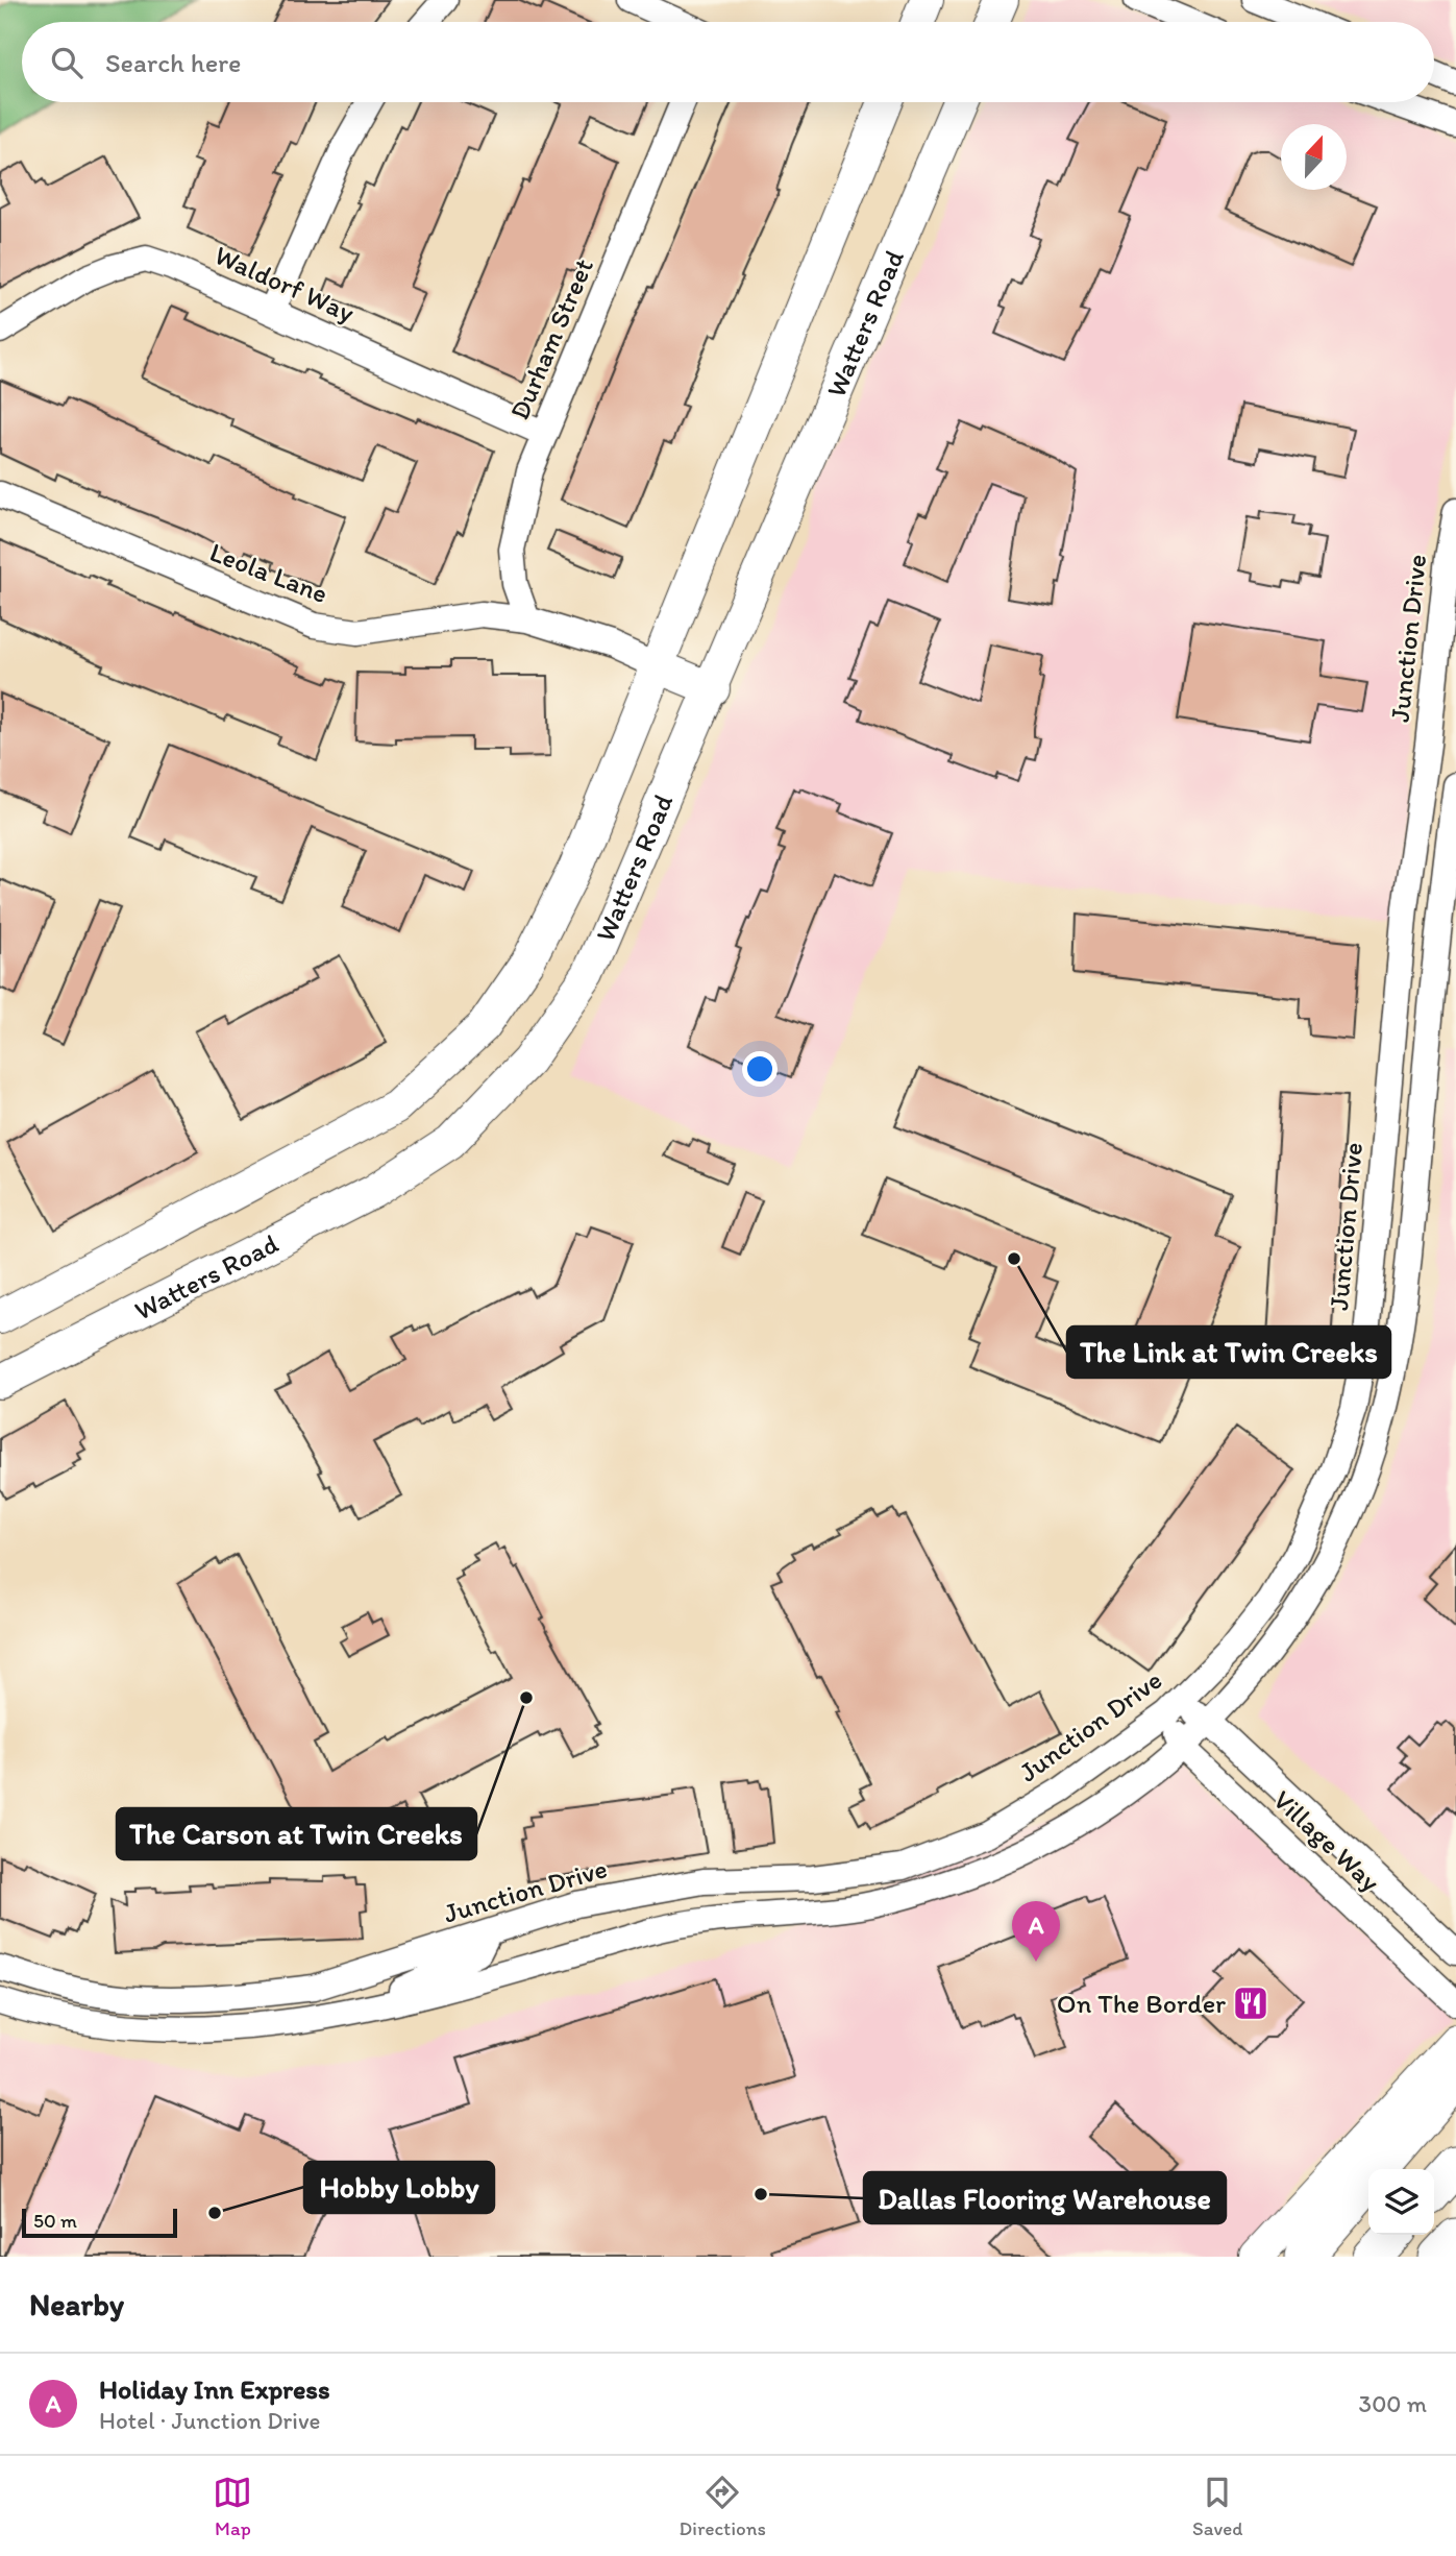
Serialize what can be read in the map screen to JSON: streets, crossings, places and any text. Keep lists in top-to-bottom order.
{
  "streets": {
    "main road": ["Watters Road"],
    "street": [
      "Waldorf Way",
      "Durham Street",
      "Leola Lane",
      "Junction Drive",
      "Village Way"
    ]
  },
  "crossings": [
    ["Waldorf Way", "Durham Street"],
    ["Watters Road", "Leola Lane"],
    ["Durham Street", "Leola Lane"],
    ["Junction Drive", "Village Way"]
  ],
  "places": {
    "other": [
      "The Link at Twin Creeks",
      "The Carson at Twin Creeks",
      "Dallas Flooring Warehouse",
      "Hobby Lobby"
    ],
    "restaurant": ["On The Border"]
  },
  "scale_bar": "50 m",
  "north": "top",
  "page": {
    "search": "Search here",
    "pins": "A",
    "scale": "50 m",
    "heading": "Nearby",
    "list": [
      {
        "mark": "A",
        "name": "Holiday Inn Express",
        "note": "Hotel · Junction Drive",
        "value": "300 m"
      }
    ],
    "nav": ["Map", "Directions", "Saved"]
  }
}
